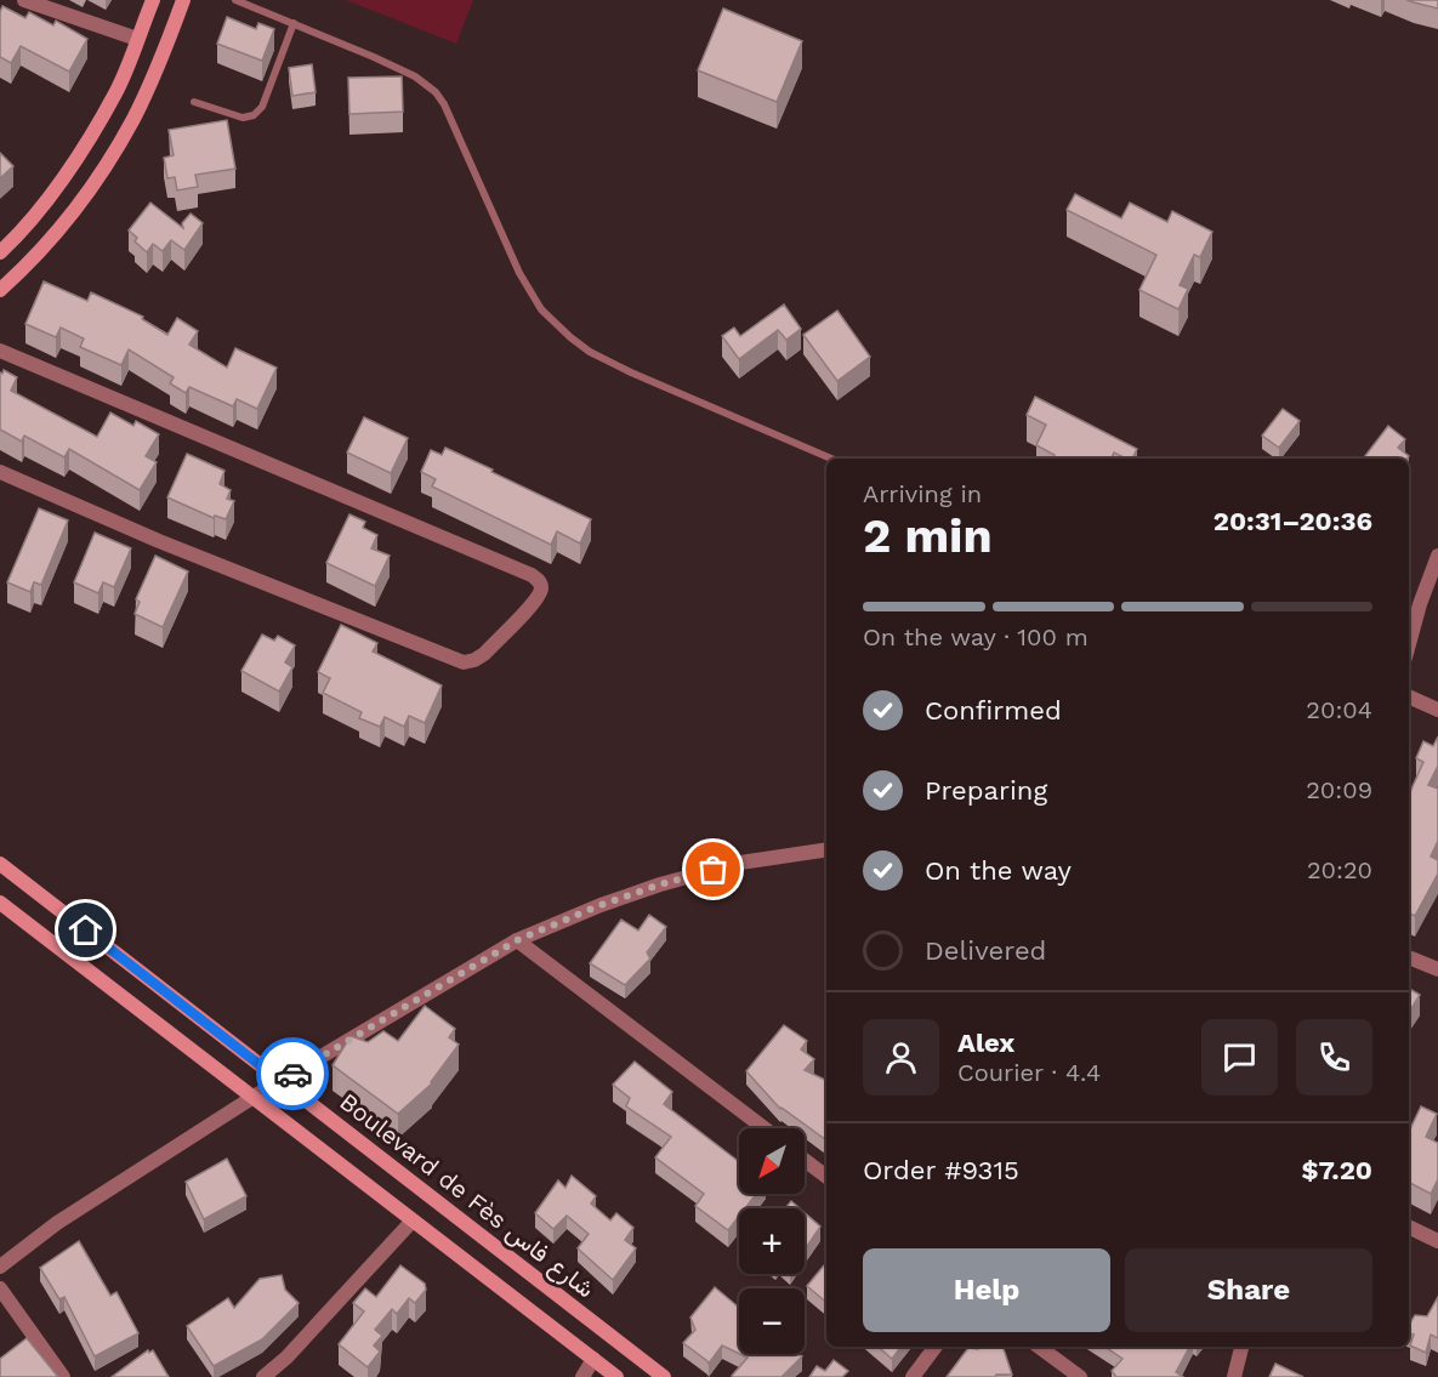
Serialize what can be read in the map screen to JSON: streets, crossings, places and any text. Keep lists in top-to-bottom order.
{
  "streets": {
    "main road": ["Boulevard de Fès شارع فاس"]
  },
  "north": "bottom left",
  "page": {
    "heading": ["2 min", "Arriving in", "20:31–20:36"],
    "panel": [
      "Alex",
      "Courier · 4.4",
      "Order #9315",
      "$7.20"
    ],
    "bar": "On the way · 100 m",
    "list": [
      ["Confirmed", "20:04"],
      ["Preparing", "20:09"],
      ["On the way", "20:20"],
      "Delivered"
    ],
    "map_buttons": ["+", "−"],
    "buttons": ["Help", "Share"]
  }
}
